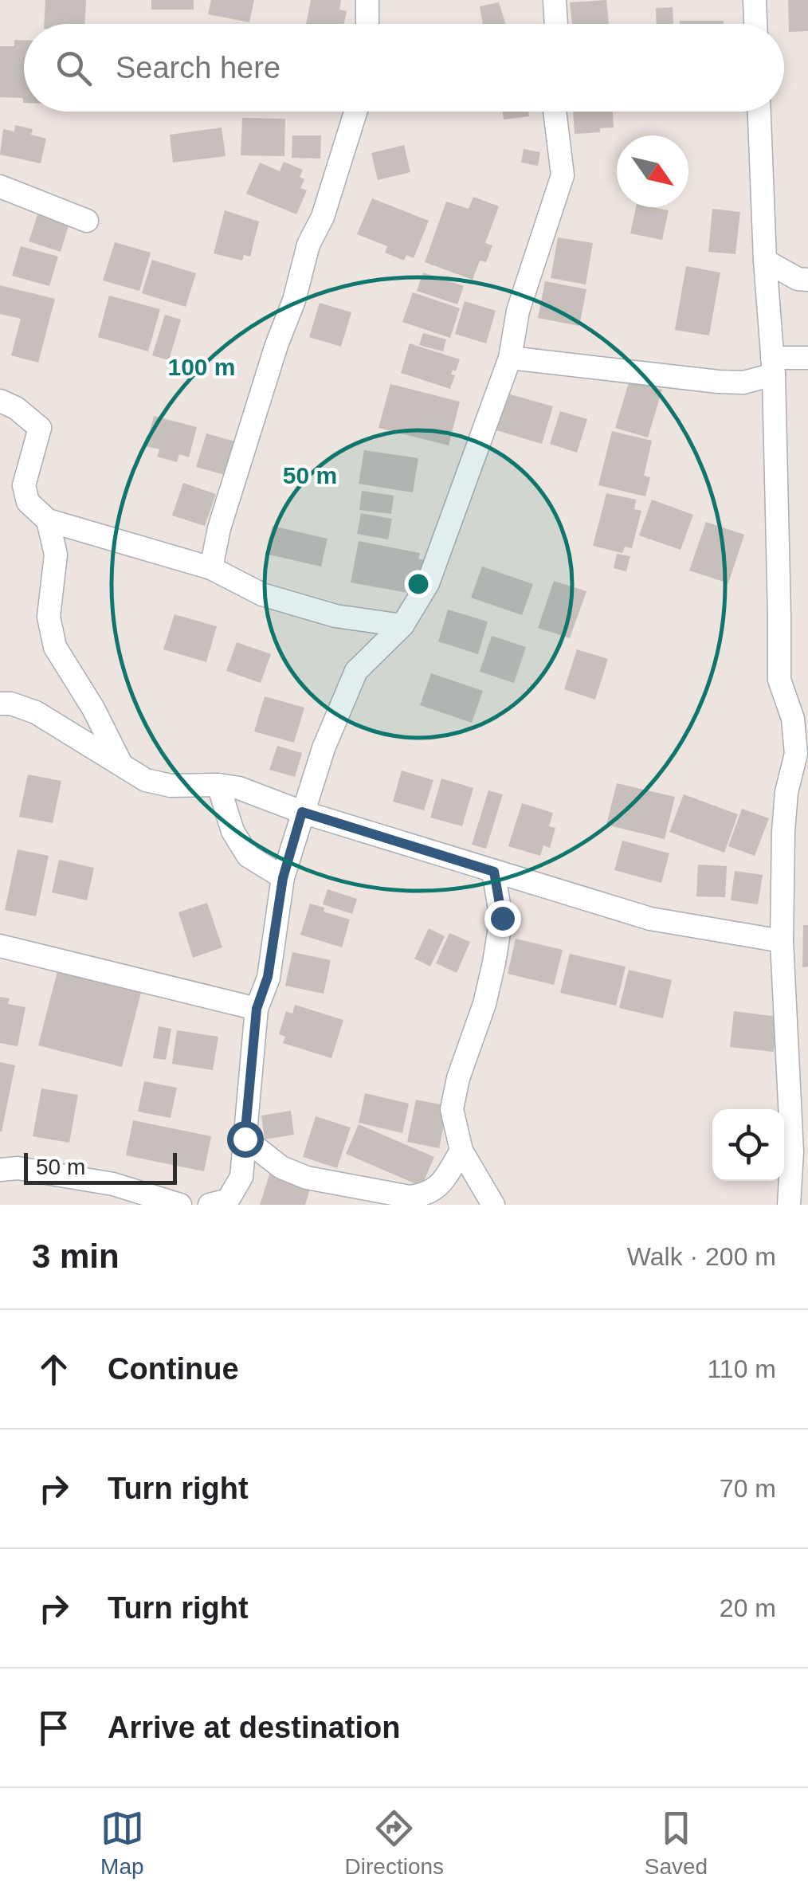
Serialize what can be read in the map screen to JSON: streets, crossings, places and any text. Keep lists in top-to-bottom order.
{
  "scale_bar": "50 m",
  "north": "bottom right",
  "page": {
    "search": "Search here",
    "scale": "50 m",
    "heading": ["3 min", "Walk · 200 m"],
    "list": [
      ["Continue", "110 m"],
      ["Turn right", "70 m"],
      ["Turn right", "20 m"],
      "Arrive at destination"
    ],
    "nav": ["Map", "Directions", "Saved"]
  },
  "rings": ["100 m", "50 m"]
}
